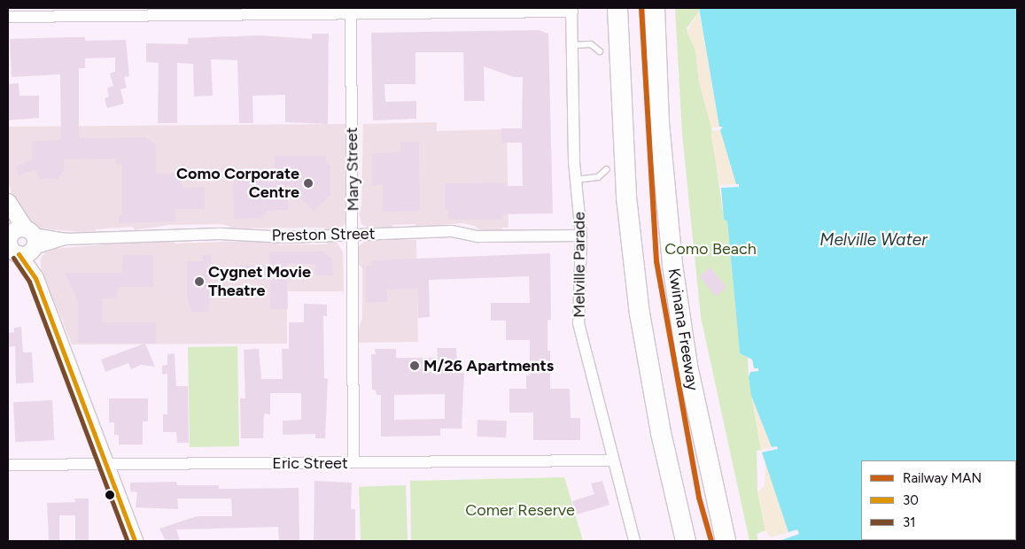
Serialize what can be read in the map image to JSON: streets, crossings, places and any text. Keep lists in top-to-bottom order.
{
  "streets": {
    "highway": ["Kwinana Freeway"],
    "street": [
      "Mary Street",
      "Preston Street",
      "Melville Parade",
      "Eric Street"
    ]
  },
  "crossings": [
    ["Mary Street", "Preston Street"],
    ["Mary Street", "Eric Street"],
    ["Preston Street", "Melville Parade"],
    ["Melville Parade", "Eric Street"]
  ],
  "water": ["Melville Water"],
  "parks": ["Como Beach", "Comer Reserve"],
  "places": ["Como Corporate Centre", "Cygnet Movie Theatre", "M/26 Apartments"],
  "lines": ["rail line MAN", "transit line 30", "transit line 31"],
  "legend": ["Railway MAN", "30", "31"]
}
